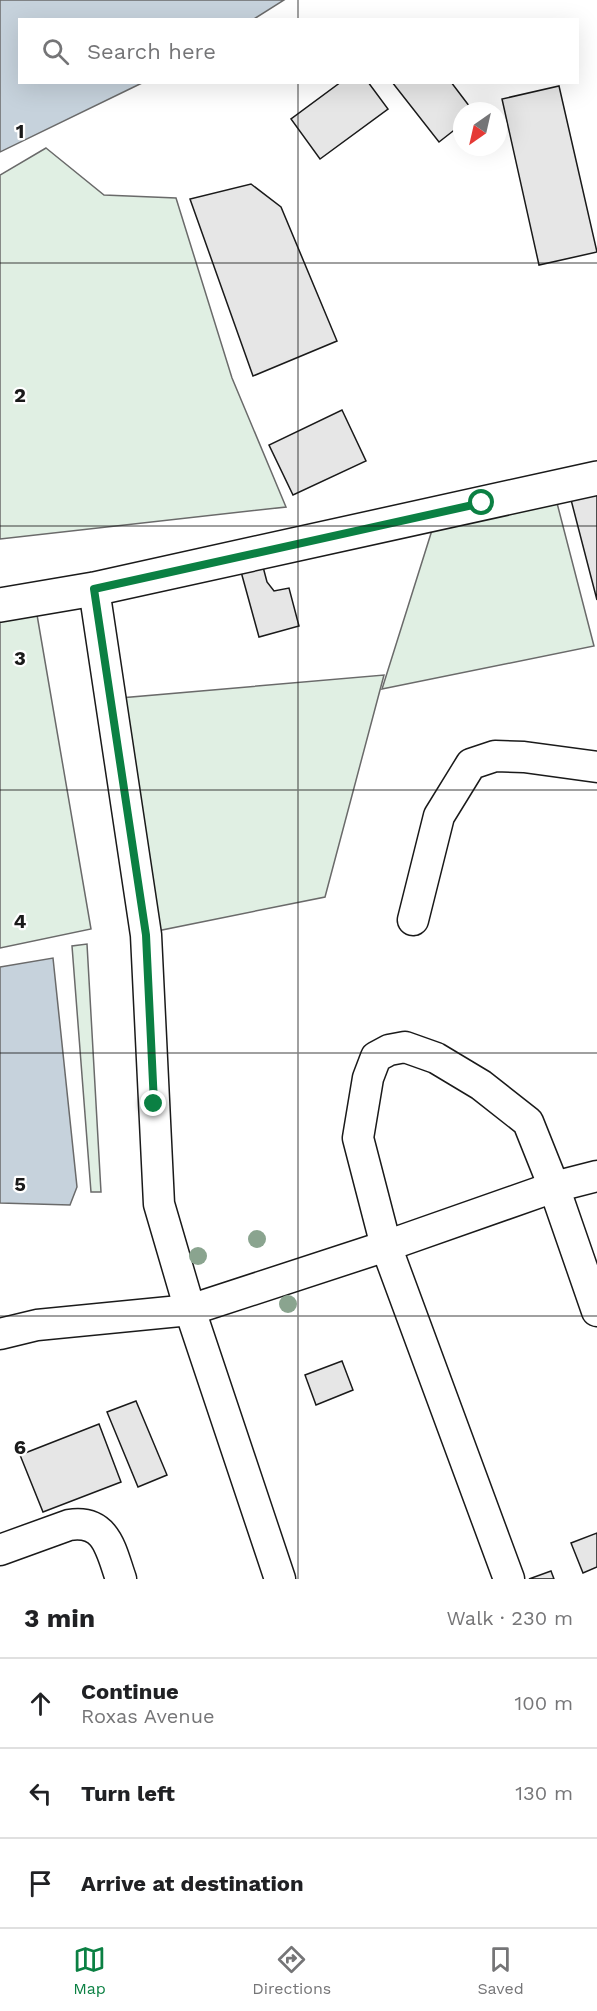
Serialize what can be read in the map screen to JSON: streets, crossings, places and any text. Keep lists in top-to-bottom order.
{
  "north": "bottom left",
  "page": {
    "search": "Search here",
    "heading": ["3 min", "Walk · 230 m"],
    "list": [
      ["Continue", "Roxas Avenue", "100 m"],
      ["Turn left", "130 m"],
      "Arrive at destination"
    ],
    "nav": ["Map", "Directions", "Saved"]
  },
  "grid": {
    "rows": [
      "1",
      "2",
      "3",
      "4",
      "5",
      "6"
    ]
  }
}
